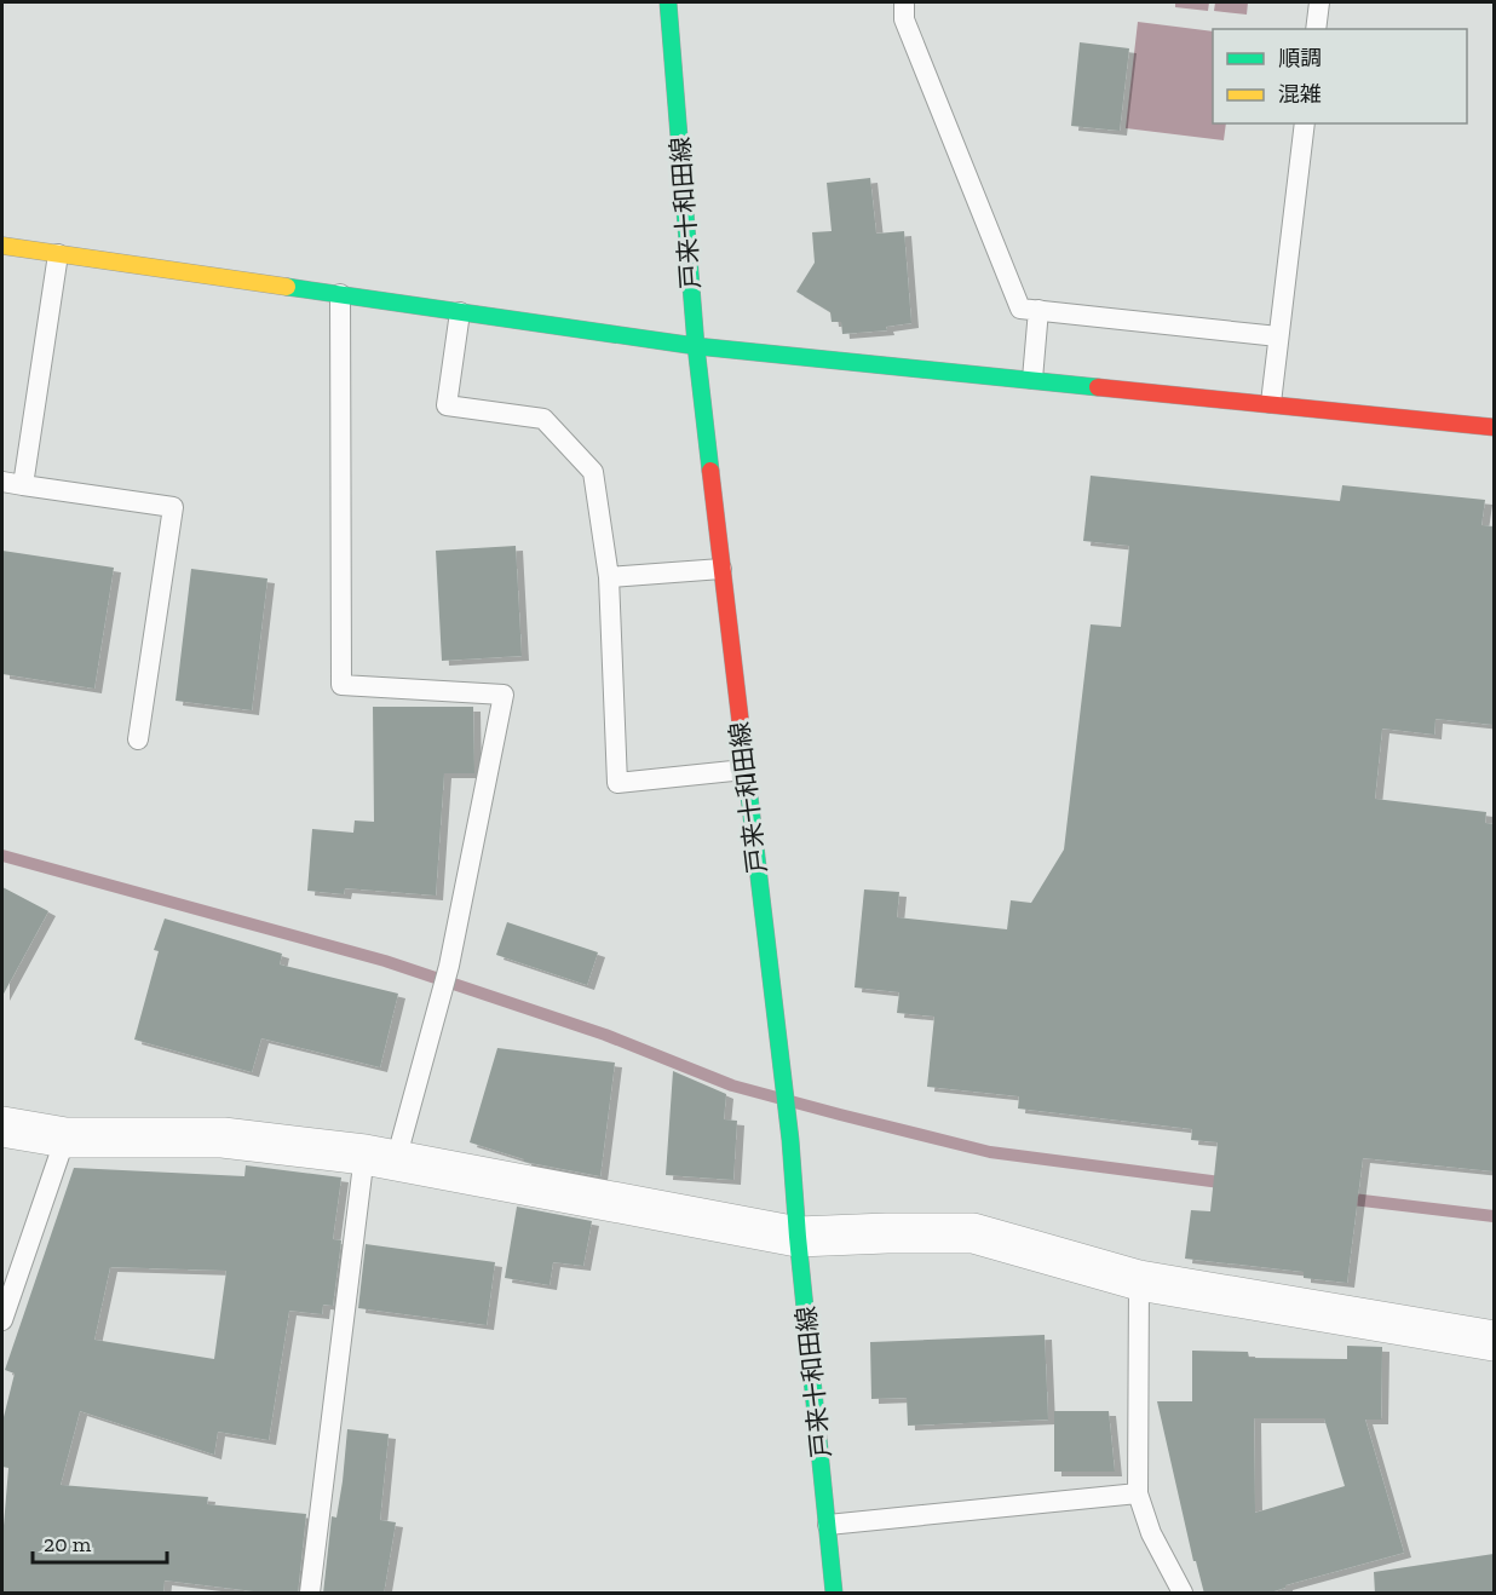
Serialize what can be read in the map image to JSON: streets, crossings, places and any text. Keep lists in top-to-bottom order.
{
  "streets": {
    "main road": ["戸来十和田線"]
  },
  "legend": ["順調", "混雑"],
  "scale_bar": "20 m"
}
